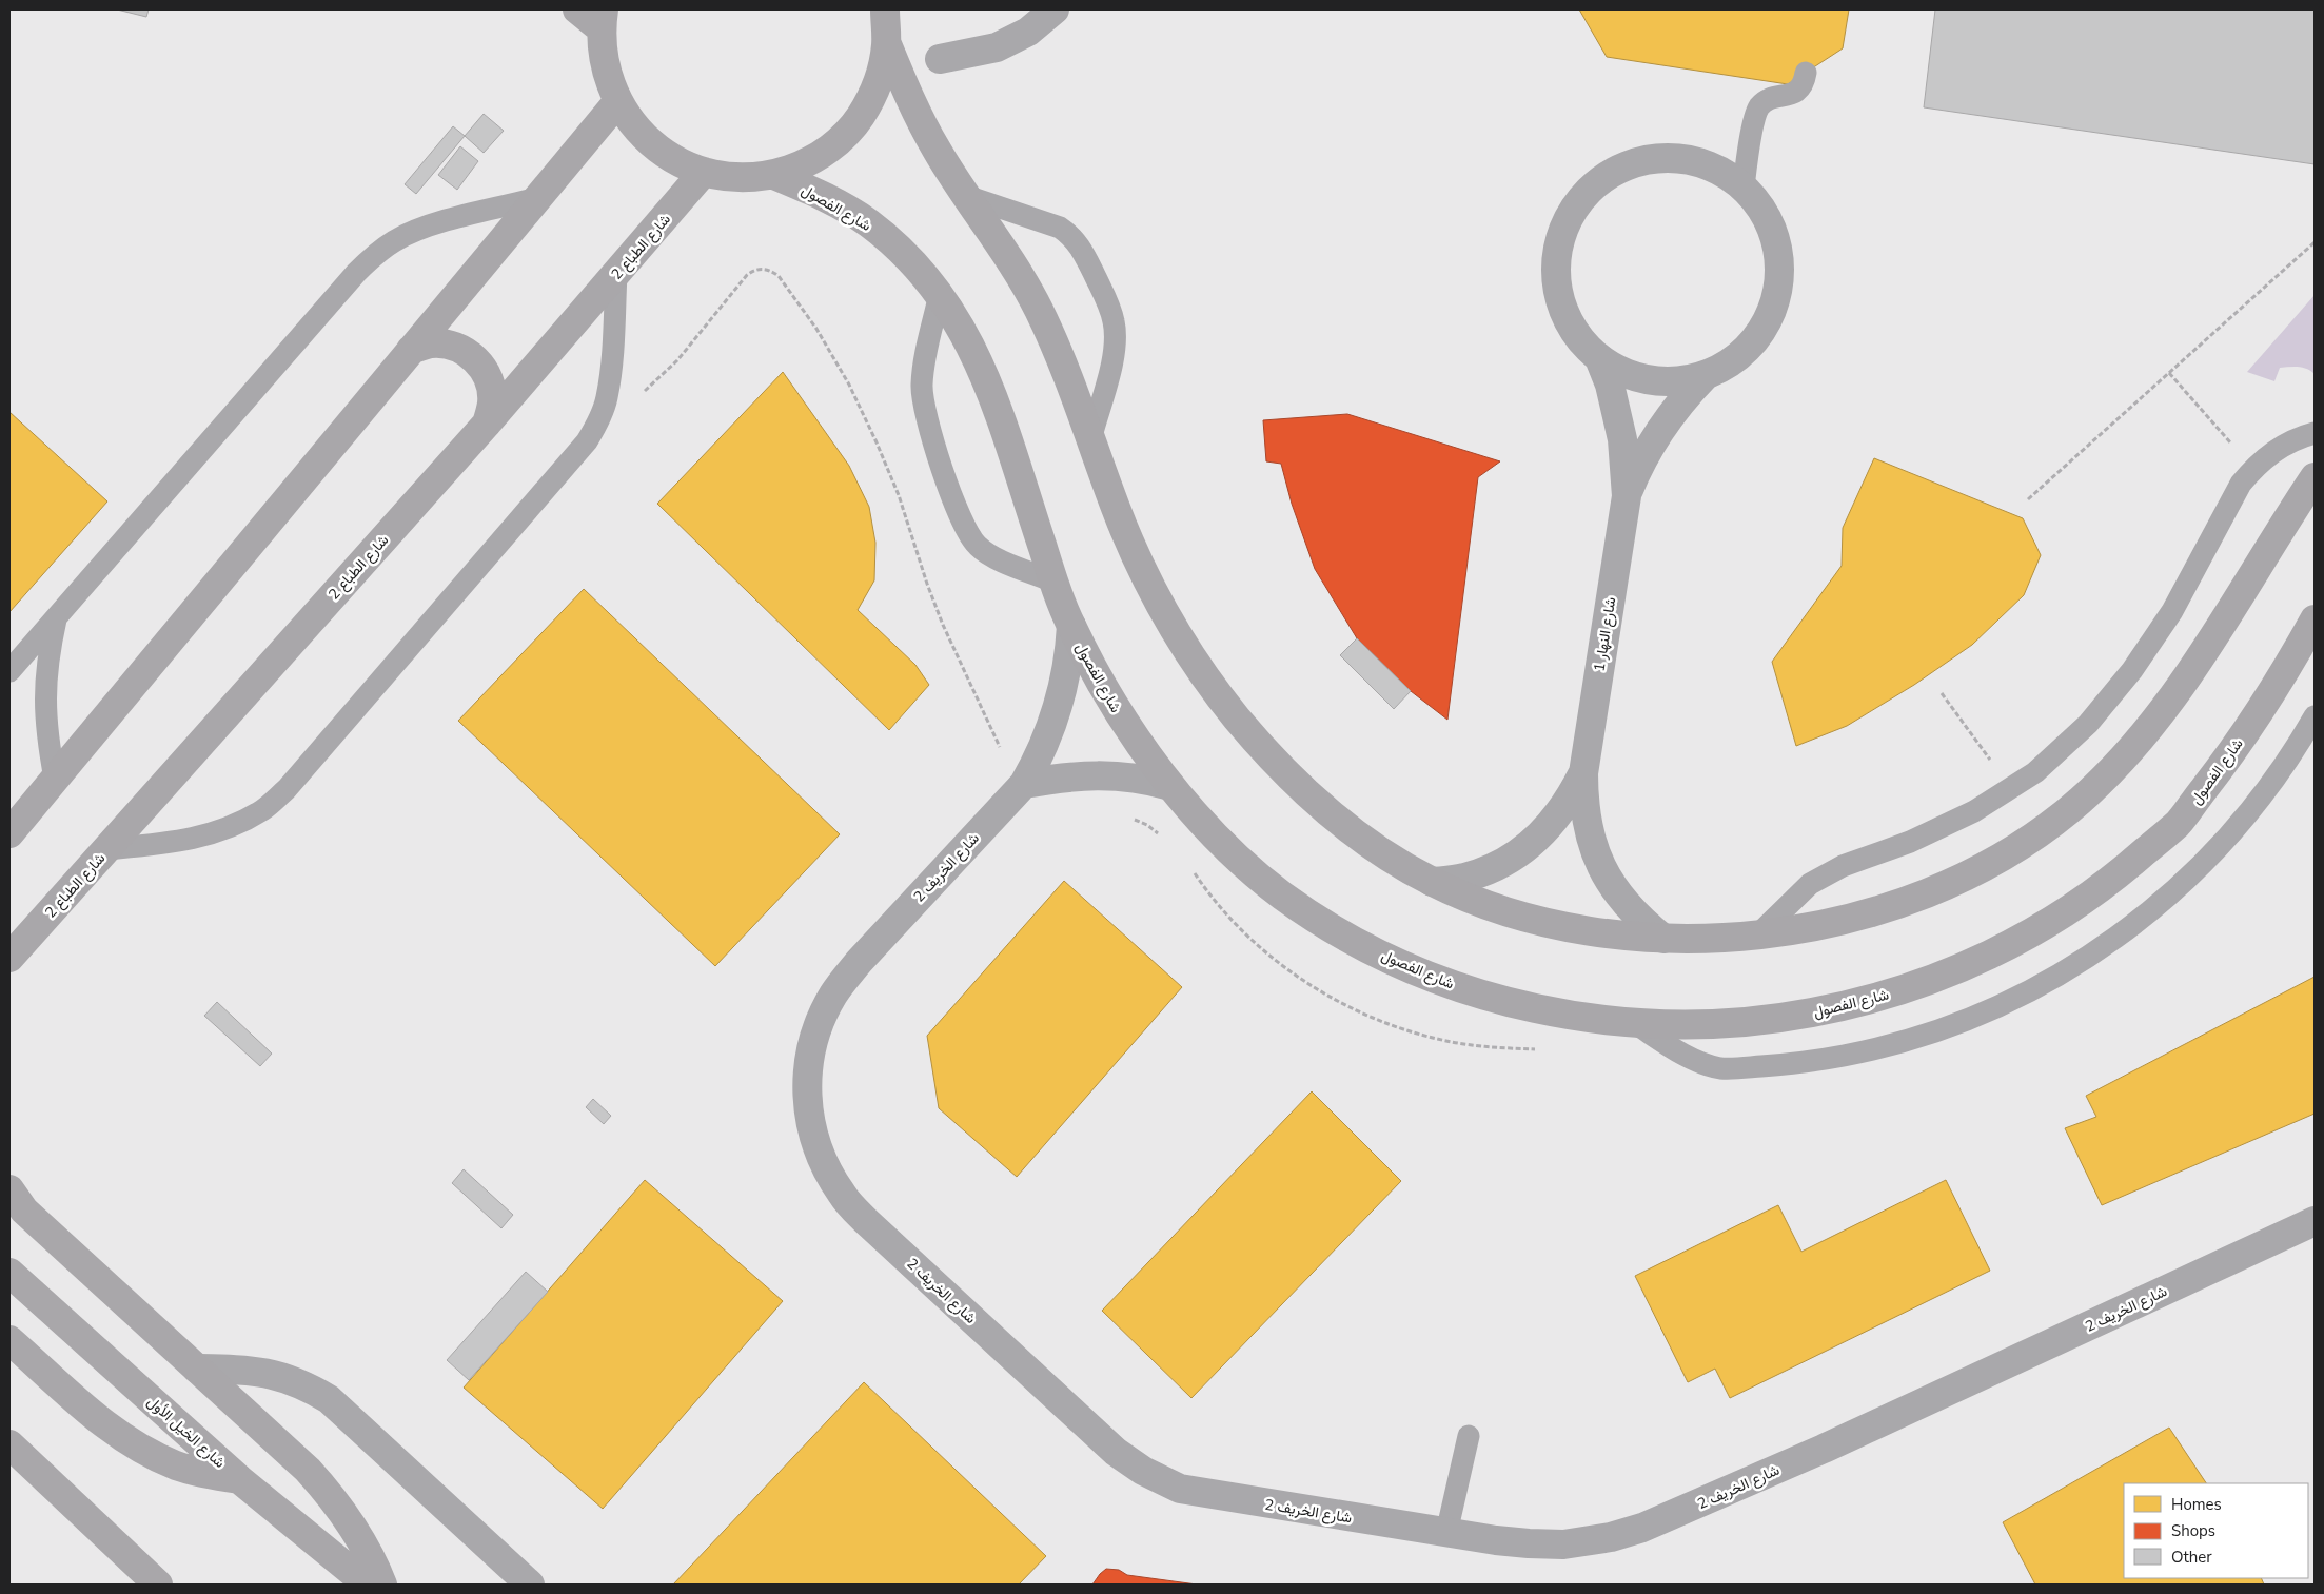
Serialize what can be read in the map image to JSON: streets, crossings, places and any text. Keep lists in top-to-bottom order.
{
  "streets": {
    "street": [
      "شارع الفصول",
      "شارع الطباع 2",
      "شارع النهار 1",
      "شارع الخريف 2",
      "شارع الخيل الأول"
    ]
  },
  "crossings": [
    ["شارع الفصول", "شارع الخريف 2"]
  ],
  "legend": ["Homes", "Shops", "Other"]
}
